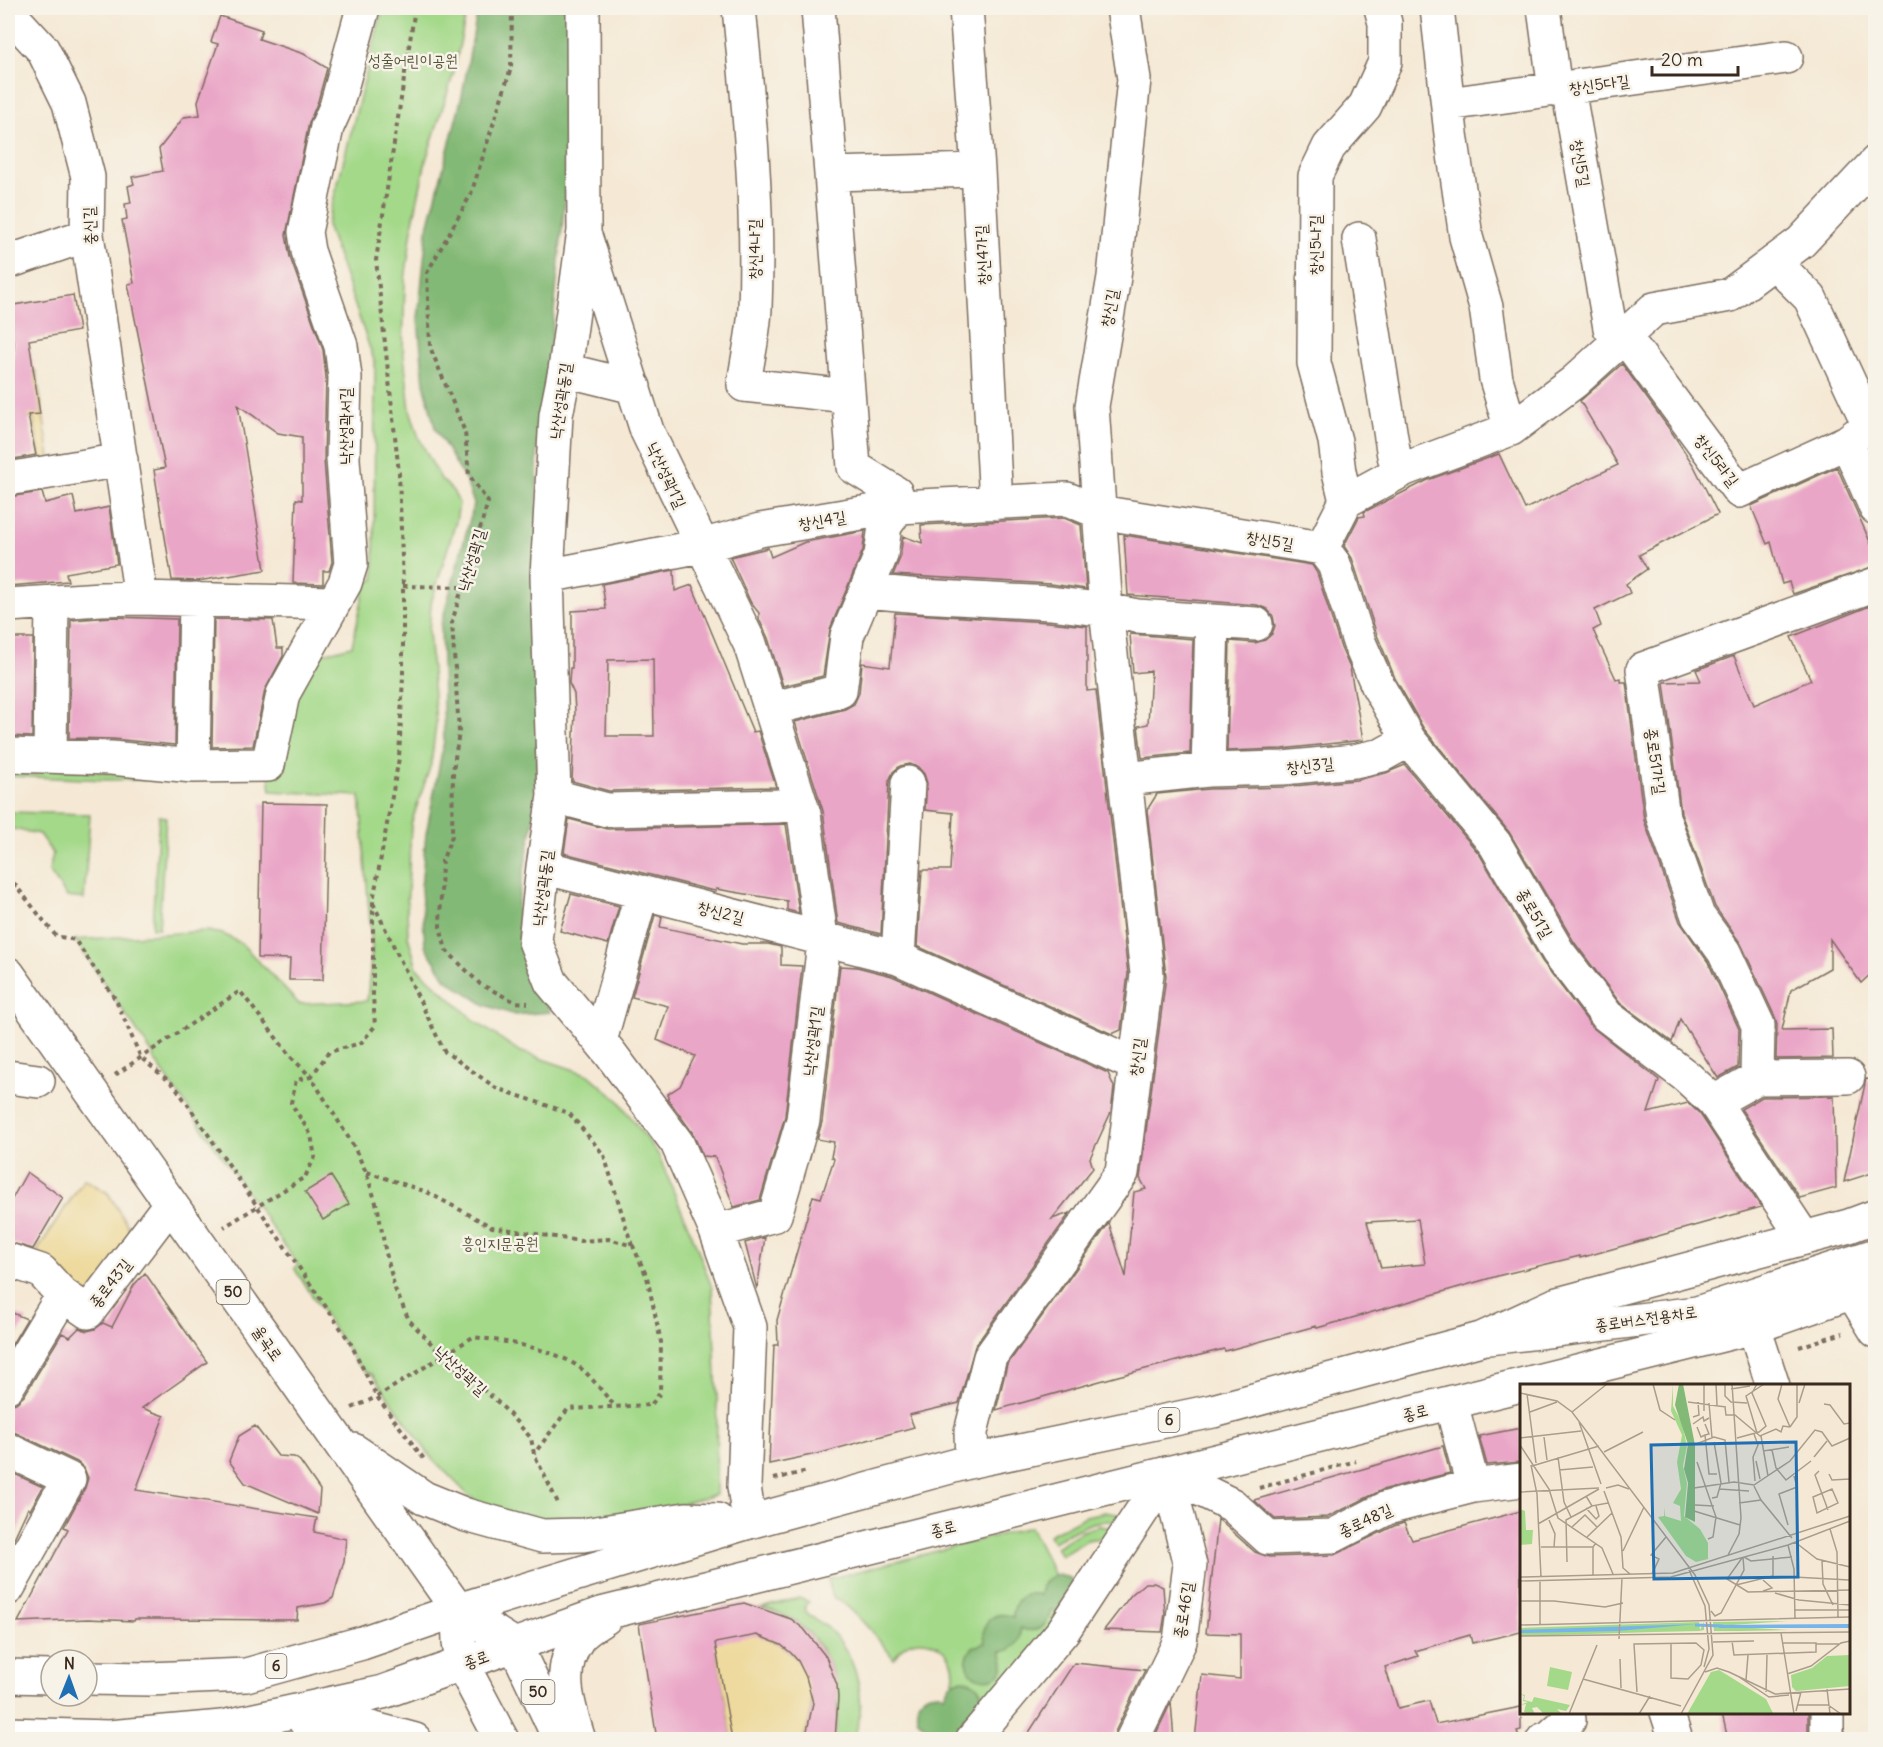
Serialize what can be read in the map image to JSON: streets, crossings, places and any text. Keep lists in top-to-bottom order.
{
  "streets": {
    "street": [
      "창신5다길",
      "창신5길",
      "충신길",
      "창신5나길",
      "창신4나길",
      "창신4가길",
      "창신길",
      "낙산성곽동길",
      "낙산성곽서길",
      "창신5라길",
      "낙산성곽1길",
      "창신4길",
      "종로51가길",
      "창신3길",
      "창신2길",
      "종로51길",
      "종로43길",
      "50",
      "종로버스전용차로",
      "율곡로",
      "종로",
      "6",
      "종로48길",
      "종로46길"
    ],
    "path": ["낙산성곽길"]
  },
  "crossings": [
    ["창신5다길", "창신5길"],
    ["창신5길", "창신길"],
    ["창신5길", "창신5라길"],
    ["창신5길", "창신4길"],
    ["창신5길", "종로51길"],
    ["창신4가길", "창신4길"],
    ["창신길", "창신4길"],
    ["창신길", "창신3길"],
    ["창신길", "창신2길"],
    ["창신길", "6"],
    ["낙산성곽동길", "낙산성곽1길"],
    ["낙산성곽동길", "창신4길"],
    ["낙산성곽동길", "낙산성곽길"],
    ["낙산성곽동길", "창신2길"],
    ["낙산성곽1길", "창신4길"],
    ["낙산성곽1길", "창신2길"],
    ["창신3길", "종로51길"],
    ["종로51길", "6"],
    ["종로43길", "율곡로"],
    ["50", "율곡로"],
    ["50", "종로"],
    ["종로버스전용차로", "6"],
    ["율곡로", "종로"],
    ["율곡로", "6"],
    ["종로", "종로48길"],
    ["종로", "종로46길"],
    ["종로48길", "종로46길"]
  ],
  "parks": ["성줄어린이공원", "흥인지문공원"],
  "scale_bar": "20 m",
  "north": "top"
}
